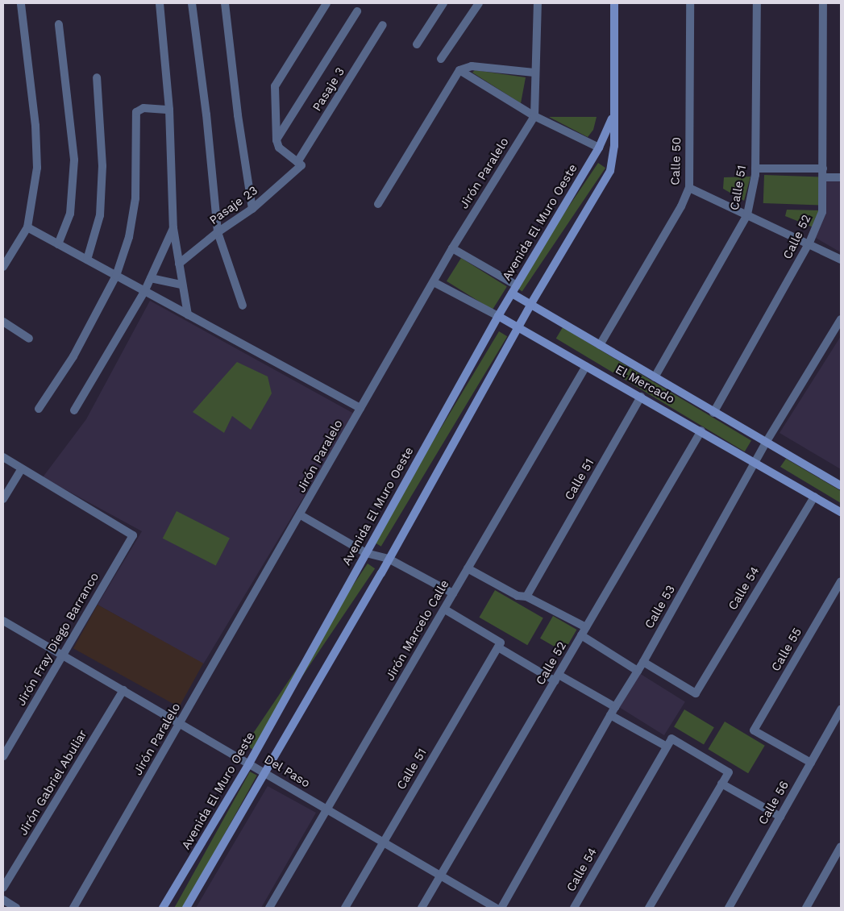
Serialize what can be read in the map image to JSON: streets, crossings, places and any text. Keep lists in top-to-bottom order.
{
  "streets": {
    "main road": ["Avenida El Muro Oeste", "El Mercado"],
    "street": [
      "Pasaje 3",
      "Calle 50",
      "Jirón Paralelo",
      "Calle 51",
      "Pasaje 23",
      "Calle 52",
      "Calle 54",
      "Calle 53",
      "Jirón Marcelo Calle",
      "Jirón Fray Diego Barranco",
      "Calle 55",
      "Del Paso",
      "Jirón Gabriel Abuliar",
      "Calle 56"
    ]
  },
  "crossings": [
    ["Pasaje 3", "Pasaje 23"],
    ["Calle 50", "El Mercado"],
    ["Jirón Paralelo", "El Mercado"],
    ["Jirón Paralelo", "Del Paso"],
    ["Calle 51", "El Mercado"],
    ["Calle 51", "Del Paso"],
    ["Avenida El Muro Oeste", "El Mercado"],
    ["Avenida El Muro Oeste", "Del Paso"],
    ["Calle 52", "El Mercado"],
    ["Calle 52", "Del Paso"],
    ["El Mercado", "Calle 54"],
    ["El Mercado", "Calle 53"],
    ["El Mercado", "Jirón Marcelo Calle"],
    ["Calle 54", "Calle 53"],
    ["Jirón Marcelo Calle", "Del Paso"],
    ["Jirón Fray Diego Barranco", "Del Paso"],
    ["Calle 55", "Calle 56"],
    ["Del Paso", "Jirón Gabriel Abuliar"]
  ]
}
